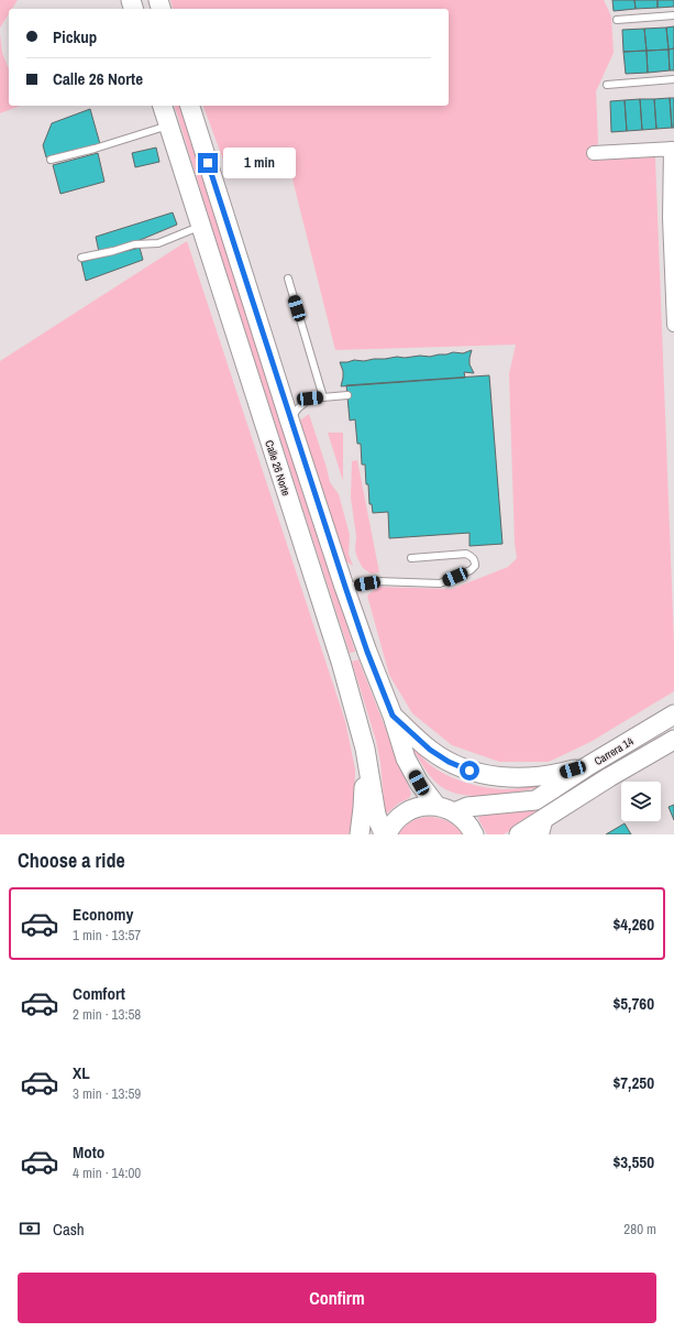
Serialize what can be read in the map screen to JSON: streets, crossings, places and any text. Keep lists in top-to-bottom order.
{
  "streets": {
    "street": ["Calle 26 Norte", "Carrera 14"]
  },
  "page": {
    "banner": ["Pickup", "Calle 26 Norte"],
    "bubble": "1 min",
    "heading": "Choose a ride",
    "list": [
      {
        "name": "Economy",
        "note": "1 min · 13:57",
        "value": "$4,260"
      },
      {
        "name": "Comfort",
        "note": "2 min · 13:58",
        "value": "$5,760"
      },
      {
        "name": "XL",
        "note": "3 min · 13:59",
        "value": "$7,250"
      },
      {
        "name": "Moto",
        "note": "4 min · 14:00",
        "value": "$3,550"
      }
    ],
    "pay": ["Cash", "280 m"],
    "buttons": "Confirm"
  }
}
